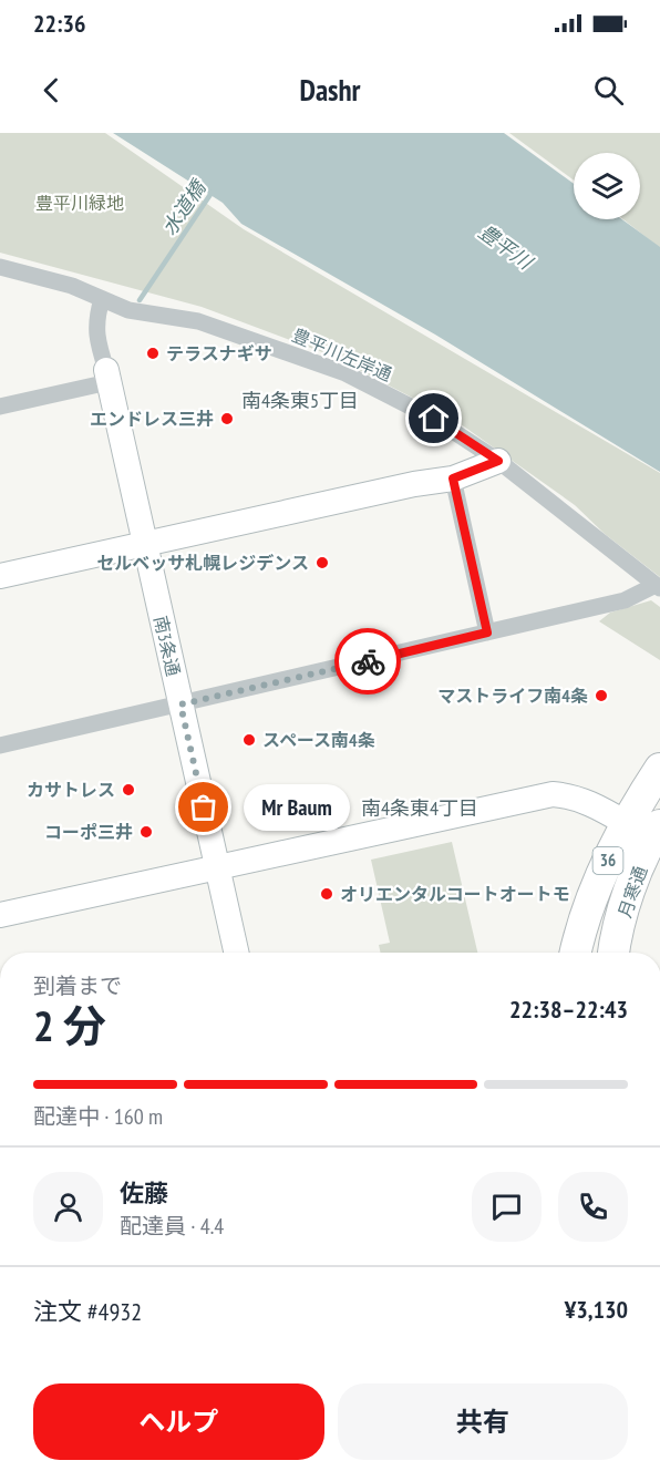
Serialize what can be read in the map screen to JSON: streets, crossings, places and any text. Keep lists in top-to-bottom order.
{
  "streets": {
    "highway": ["36", "月寒通"],
    "street": ["豊平川左岸通", "南3条通"]
  },
  "districts": ["南4条東5丁目", "南4条東4丁目"],
  "water": ["水道橋", "豊平川"],
  "parks": ["豊平川緑地"],
  "places": [
    "テラスナギサ",
    "エンドレス三井",
    "セルベッサ札幌レジデンス",
    "マストライフ南4条",
    "スペース南4条",
    "カサトレス",
    "Mr Baum",
    "コーポ三井",
    "オリエンタルコートオートモ"
  ],
  "page": {
    "status": "22:36",
    "header": "Dashr",
    "bubble": "Mr Baum",
    "heading": ["2 分", "到着まで", "22:38–22:43"],
    "panel": [
      "佐藤",
      "配達員 · 4.4",
      "注文 #4932",
      "¥3,130"
    ],
    "bar": "配達中 · 160 m",
    "buttons": ["ヘルプ", "共有"]
  }
}
